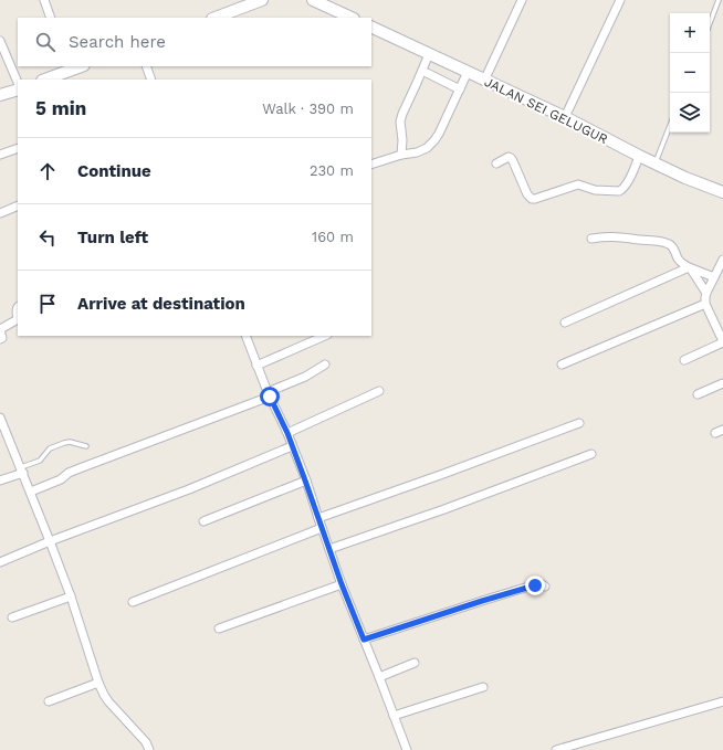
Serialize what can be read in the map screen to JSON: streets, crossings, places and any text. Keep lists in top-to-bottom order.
{
  "streets": {
    "main road": ["JALAN SEI GELUGUR"]
  },
  "page": {
    "map_buttons": ["+", "−"],
    "search": "Search here",
    "heading": ["5 min", "Walk · 390 m"],
    "list": [
      ["Continue", "230 m"],
      ["Turn left", "160 m"],
      "Arrive at destination"
    ]
  }
}
